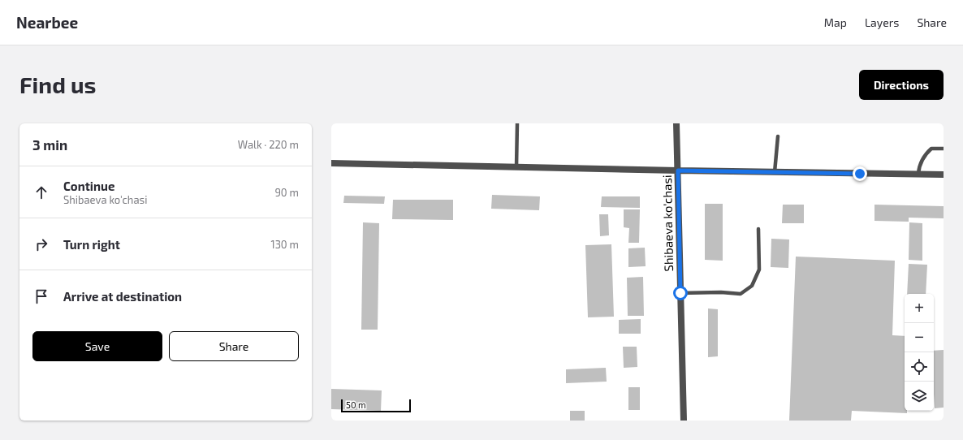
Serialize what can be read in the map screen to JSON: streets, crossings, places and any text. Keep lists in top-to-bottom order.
{
  "streets": {
    "street": ["Shibaeva ko'chasi"]
  },
  "scale_bar": "50 m",
  "page": {
    "header": "Nearbee",
    "nav": ["Map", "Layers", "Share"],
    "buttons": [
      "Directions",
      ["Save", "Share"]
    ],
    "title": "Find us",
    "heading": ["3 min", "Walk · 220 m"],
    "list": [
      ["Continue", "Shibaeva ko'chasi", "90 m"],
      ["Turn right", "130 m"],
      "Arrive at destination"
    ],
    "map_buttons": ["+", "−"],
    "scale": "50 m"
  }
}
